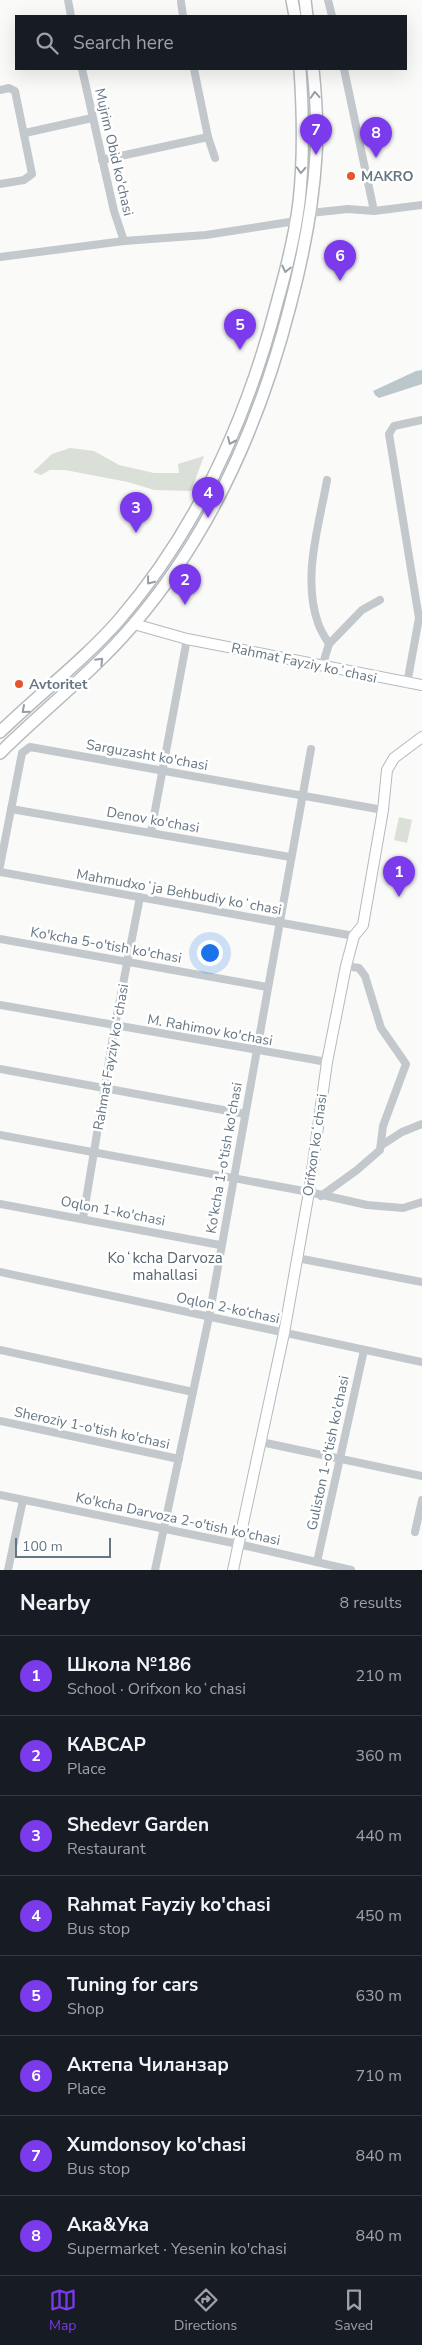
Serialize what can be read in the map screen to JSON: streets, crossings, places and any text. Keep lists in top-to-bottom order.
{
  "streets": {
    "street": [
      "Mujrim Obid ko'chasi",
      "Rahmat Fayziy koʻchasi",
      "Sarguzasht ko'chasi",
      "Denov ko'chasi",
      "Mahmudxoʻja Behbudiy koʻchasi",
      "Ko'kcha 5-o'tish ko'chasi",
      "M. Rahimov ko'chasi",
      "Orifxon koʻchasi",
      "Ko'kcha 1-o'tish ko'chasi",
      "Oqlon 1-ko'chasi",
      "Oqlon 2-ko‘chasi",
      "Sheroziy 1-o'tish ko'chasi",
      "Guliston 1-o'tish ko'chasi",
      "Ko'kcha Darvoza 2-o'tish ko'chasi"
    ]
  },
  "crossings": [
    ["Rahmat Fayziy koʻchasi", "Mahmudxoʻja Behbudiy koʻchasi"],
    ["Rahmat Fayziy koʻchasi", "Ko'kcha 5-o'tish ko'chasi"],
    ["Rahmat Fayziy koʻchasi", "M. Rahimov ko'chasi"],
    ["Rahmat Fayziy koʻchasi", "Oqlon 1-ko'chasi"],
    ["Sarguzasht ko'chasi", "Denov ko'chasi"],
    ["Sarguzasht ko'chasi", "Orifxon koʻchasi"],
    ["Sarguzasht ko'chasi", "Ko'kcha 1-o'tish ko'chasi"],
    ["Denov ko'chasi", "Ko'kcha 1-o'tish ko'chasi"],
    ["Mahmudxoʻja Behbudiy koʻchasi", "Orifxon koʻchasi"],
    ["Mahmudxoʻja Behbudiy koʻchasi", "Ko'kcha 1-o'tish ko'chasi"],
    ["Ko'kcha 5-o'tish ko'chasi", "Ko'kcha 1-o'tish ko'chasi"],
    ["M. Rahimov ko'chasi", "Orifxon koʻchasi"],
    ["M. Rahimov ko'chasi", "Ko'kcha 1-o'tish ko'chasi"],
    ["Orifxon koʻchasi", "Oqlon 2-ko‘chasi"],
    ["Orifxon koʻchasi", "Ko'kcha Darvoza 2-o'tish ko'chasi"],
    ["Ko'kcha 1-o'tish ko'chasi", "Oqlon 1-ko'chasi"],
    ["Ko'kcha 1-o'tish ko'chasi", "Oqlon 2-ko‘chasi"],
    ["Ko'kcha 1-o'tish ko'chasi", "Sheroziy 1-o'tish ko'chasi"],
    ["Ko'kcha 1-o'tish ko'chasi", "Ko'kcha Darvoza 2-o'tish ko'chasi"],
    ["Oqlon 2-ko‘chasi", "Guliston 1-o'tish ko'chasi"],
    ["Guliston 1-o'tish ko'chasi", "Ko'kcha Darvoza 2-o'tish ko'chasi"]
  ],
  "districts": ["Koʻkcha Darvoza mahallasi"],
  "places": ["MAKRO", "Avtoritet"],
  "scale_bar": "100 m",
  "page": {
    "search": "Search here",
    "pins": [
      "7",
      "8",
      "6",
      "5",
      "4",
      "3",
      "2",
      "1"
    ],
    "scale": "100 m",
    "heading": ["Nearby", "8 results"],
    "list": [
      {
        "mark": "1",
        "name": "Школа №186",
        "note": "School · Orifxon koʻchasi",
        "value": "210 m"
      },
      {
        "mark": "2",
        "name": "КАВСАР",
        "note": "Place",
        "value": "360 m"
      },
      {
        "mark": "3",
        "name": "Shedevr Garden",
        "note": "Restaurant",
        "value": "440 m"
      },
      {
        "mark": "4",
        "name": "Rahmat Fayziy ko'chasi",
        "note": "Bus stop",
        "value": "450 m"
      },
      {
        "mark": "5",
        "name": "Tuning for cars",
        "note": "Shop",
        "value": "630 m"
      },
      {
        "mark": "6",
        "name": "Актепа Чиланзар",
        "note": "Place",
        "value": "710 m"
      },
      {
        "mark": "7",
        "name": "Xumdonsoy ko'chasi",
        "note": "Bus stop",
        "value": "840 m"
      },
      {
        "mark": "8",
        "name": "Ака&Ука",
        "note": "Supermarket · Yesenin ko'chasi",
        "value": "840 m"
      }
    ],
    "nav": ["Map", "Directions", "Saved"]
  }
}
